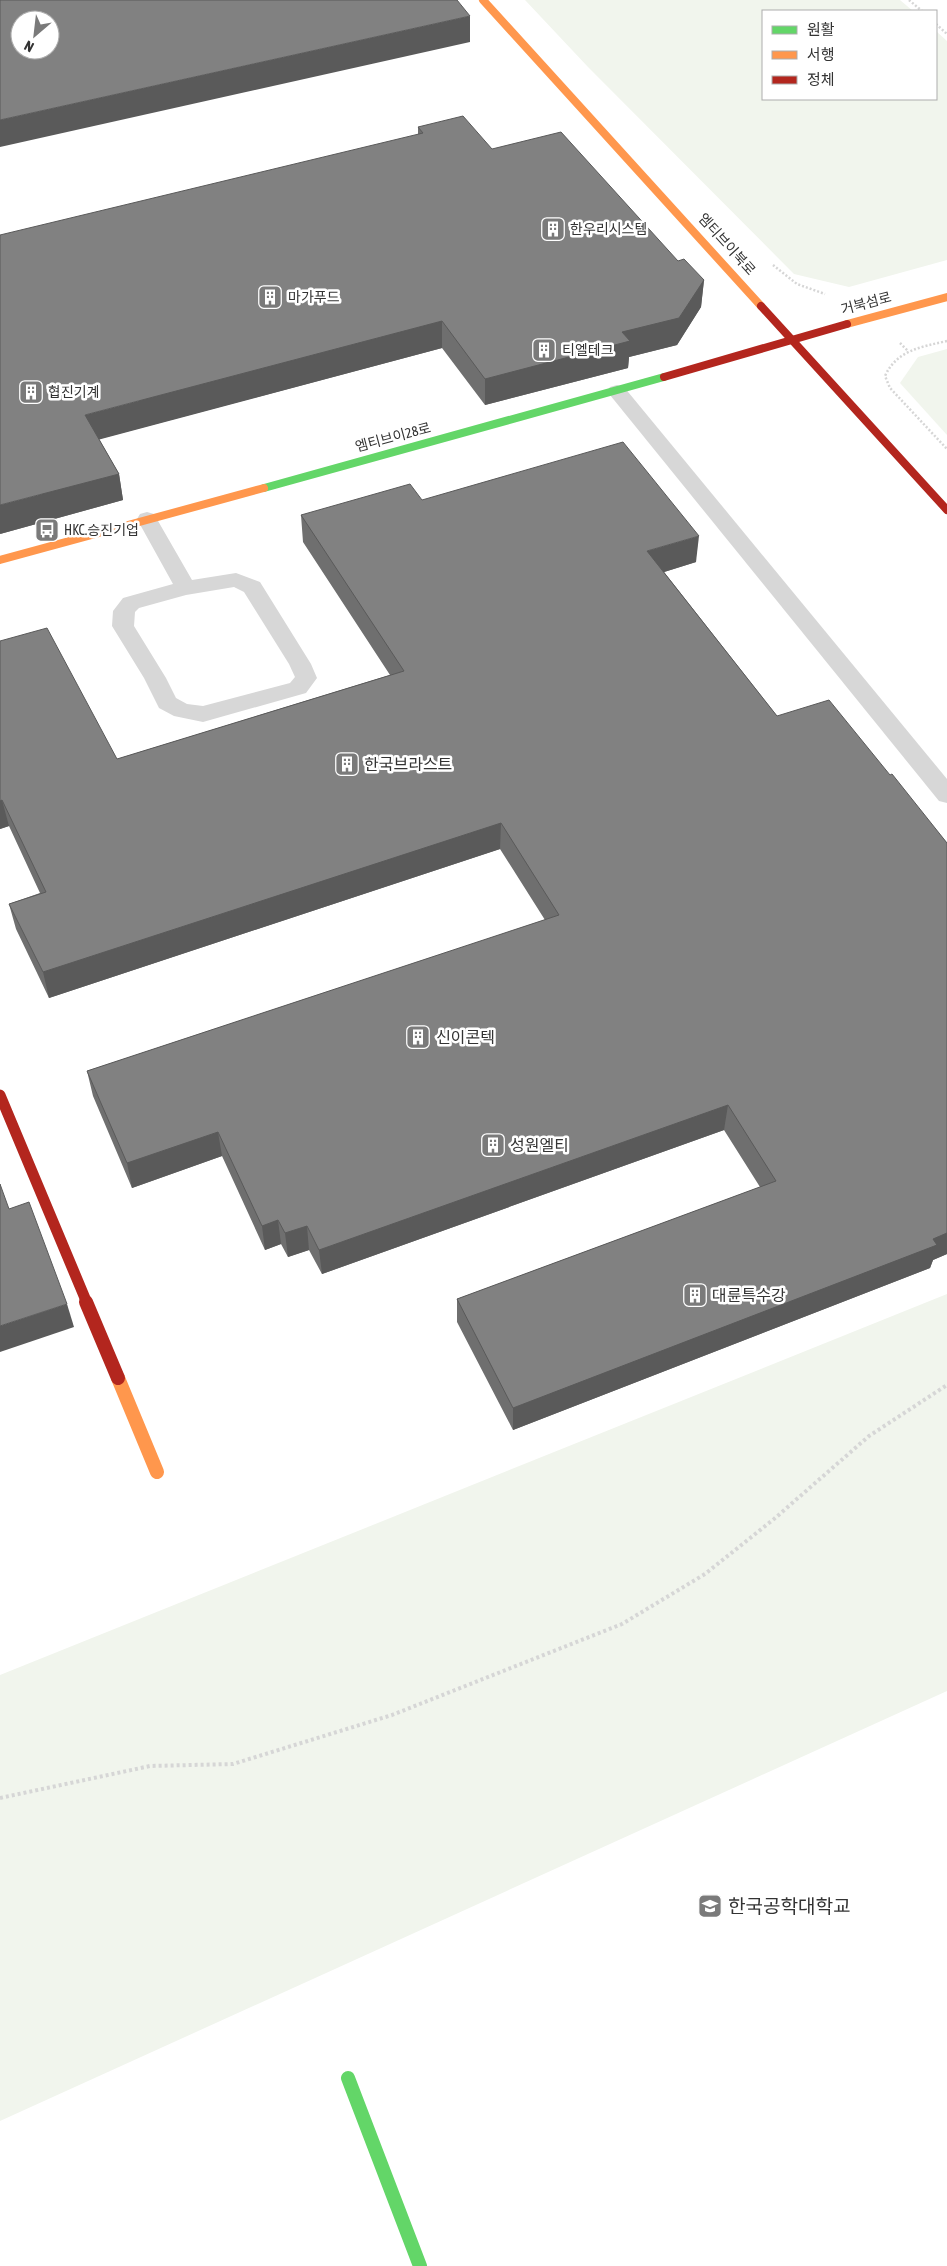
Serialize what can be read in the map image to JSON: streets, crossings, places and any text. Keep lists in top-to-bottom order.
{
  "streets": {
    "street": ["엠티브이북로", "거북섬로", "엠티브이28로"]
  },
  "crossings": [
    ["엠티브이북로", "거북섬로"],
    ["엠티브이북로", "엠티브이28로"],
    ["거북섬로", "엠티브이28로"]
  ],
  "places": {
    "building": [
      "한우리시스템",
      "마가푸드",
      "티엘테크",
      "협진기계",
      "한국브라스트",
      "신이콘텍",
      "성원엘티",
      "대륜특수강"
    ],
    "bus stop": ["HKC.승진기업"],
    "school or university": ["한국공학대학교"]
  },
  "legend": ["원활", "서행", "정체"],
  "north": "bottom left"
}
